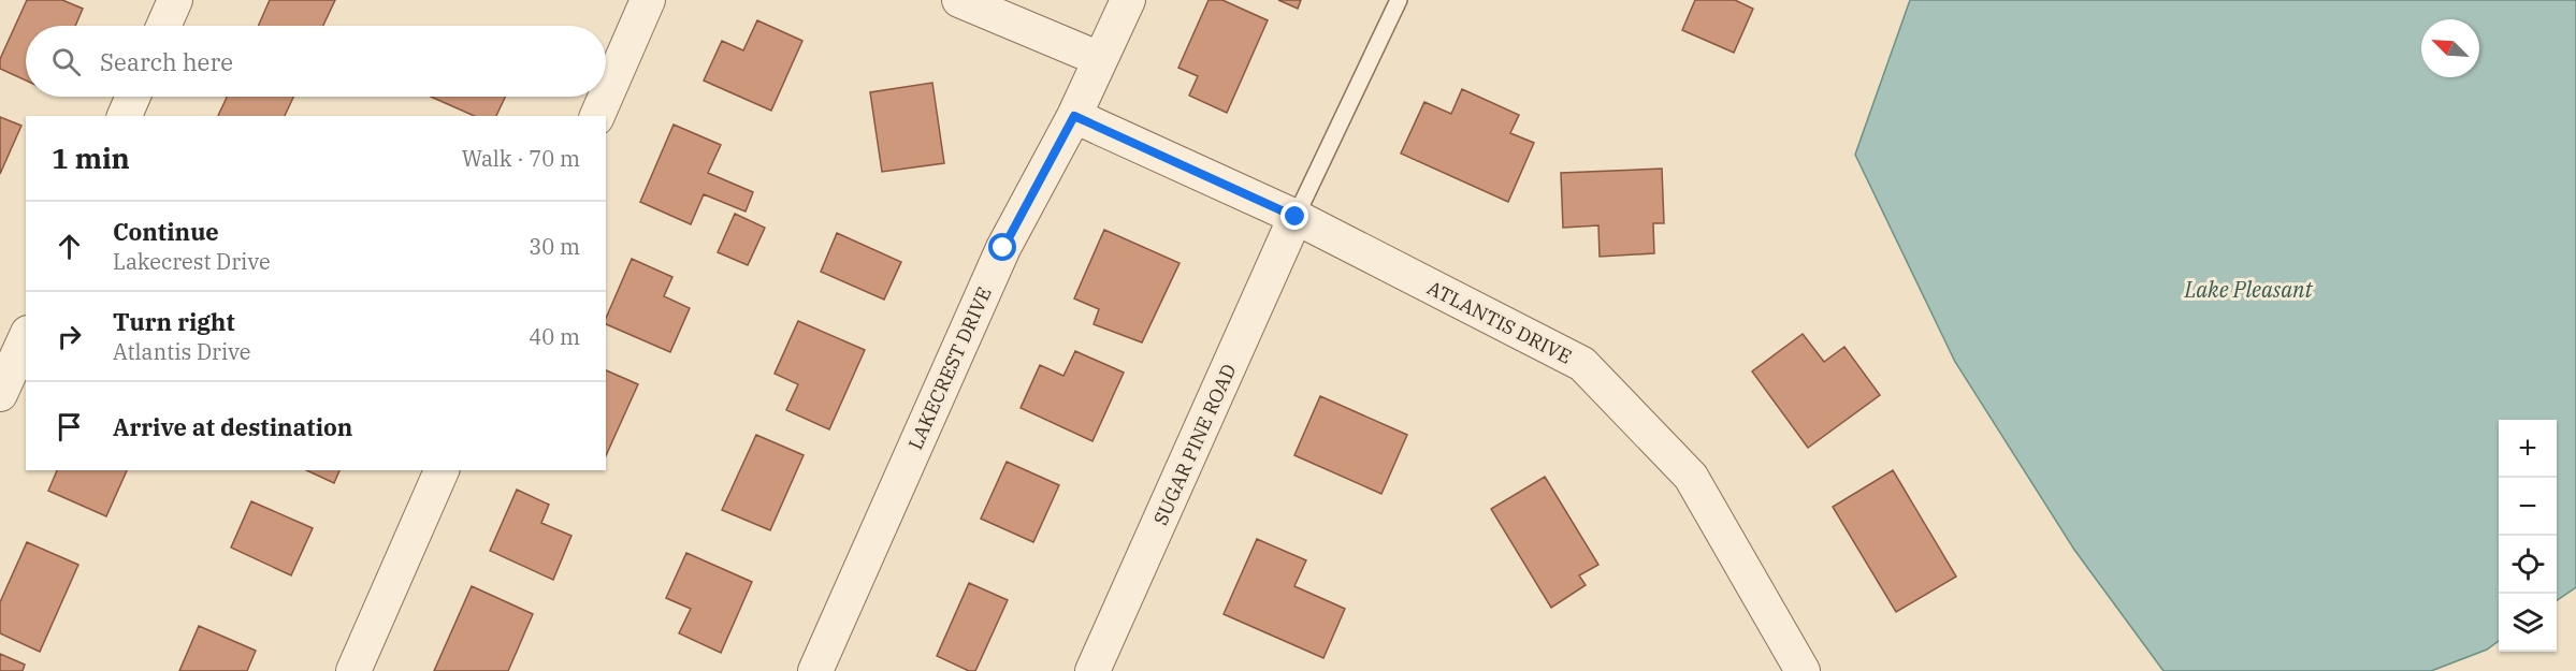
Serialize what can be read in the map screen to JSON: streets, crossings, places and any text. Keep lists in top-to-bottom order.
{
  "streets": {
    "street": ["ATLANTIS DRIVE", "LAKECREST DRIVE", "SUGAR PINE ROAD"]
  },
  "crossings": [
    ["ATLANTIS DRIVE", "LAKECREST DRIVE"],
    ["ATLANTIS DRIVE", "SUGAR PINE ROAD"]
  ],
  "water": ["Lake Pleasant"],
  "north": "top left",
  "page": {
    "search": "Search here",
    "heading": ["1 min", "Walk · 70 m"],
    "list": [
      ["Continue", "Lakecrest Drive", "30 m"],
      ["Turn right", "Atlantis Drive", "40 m"],
      "Arrive at destination"
    ],
    "map_buttons": ["+", "−"]
  }
}
